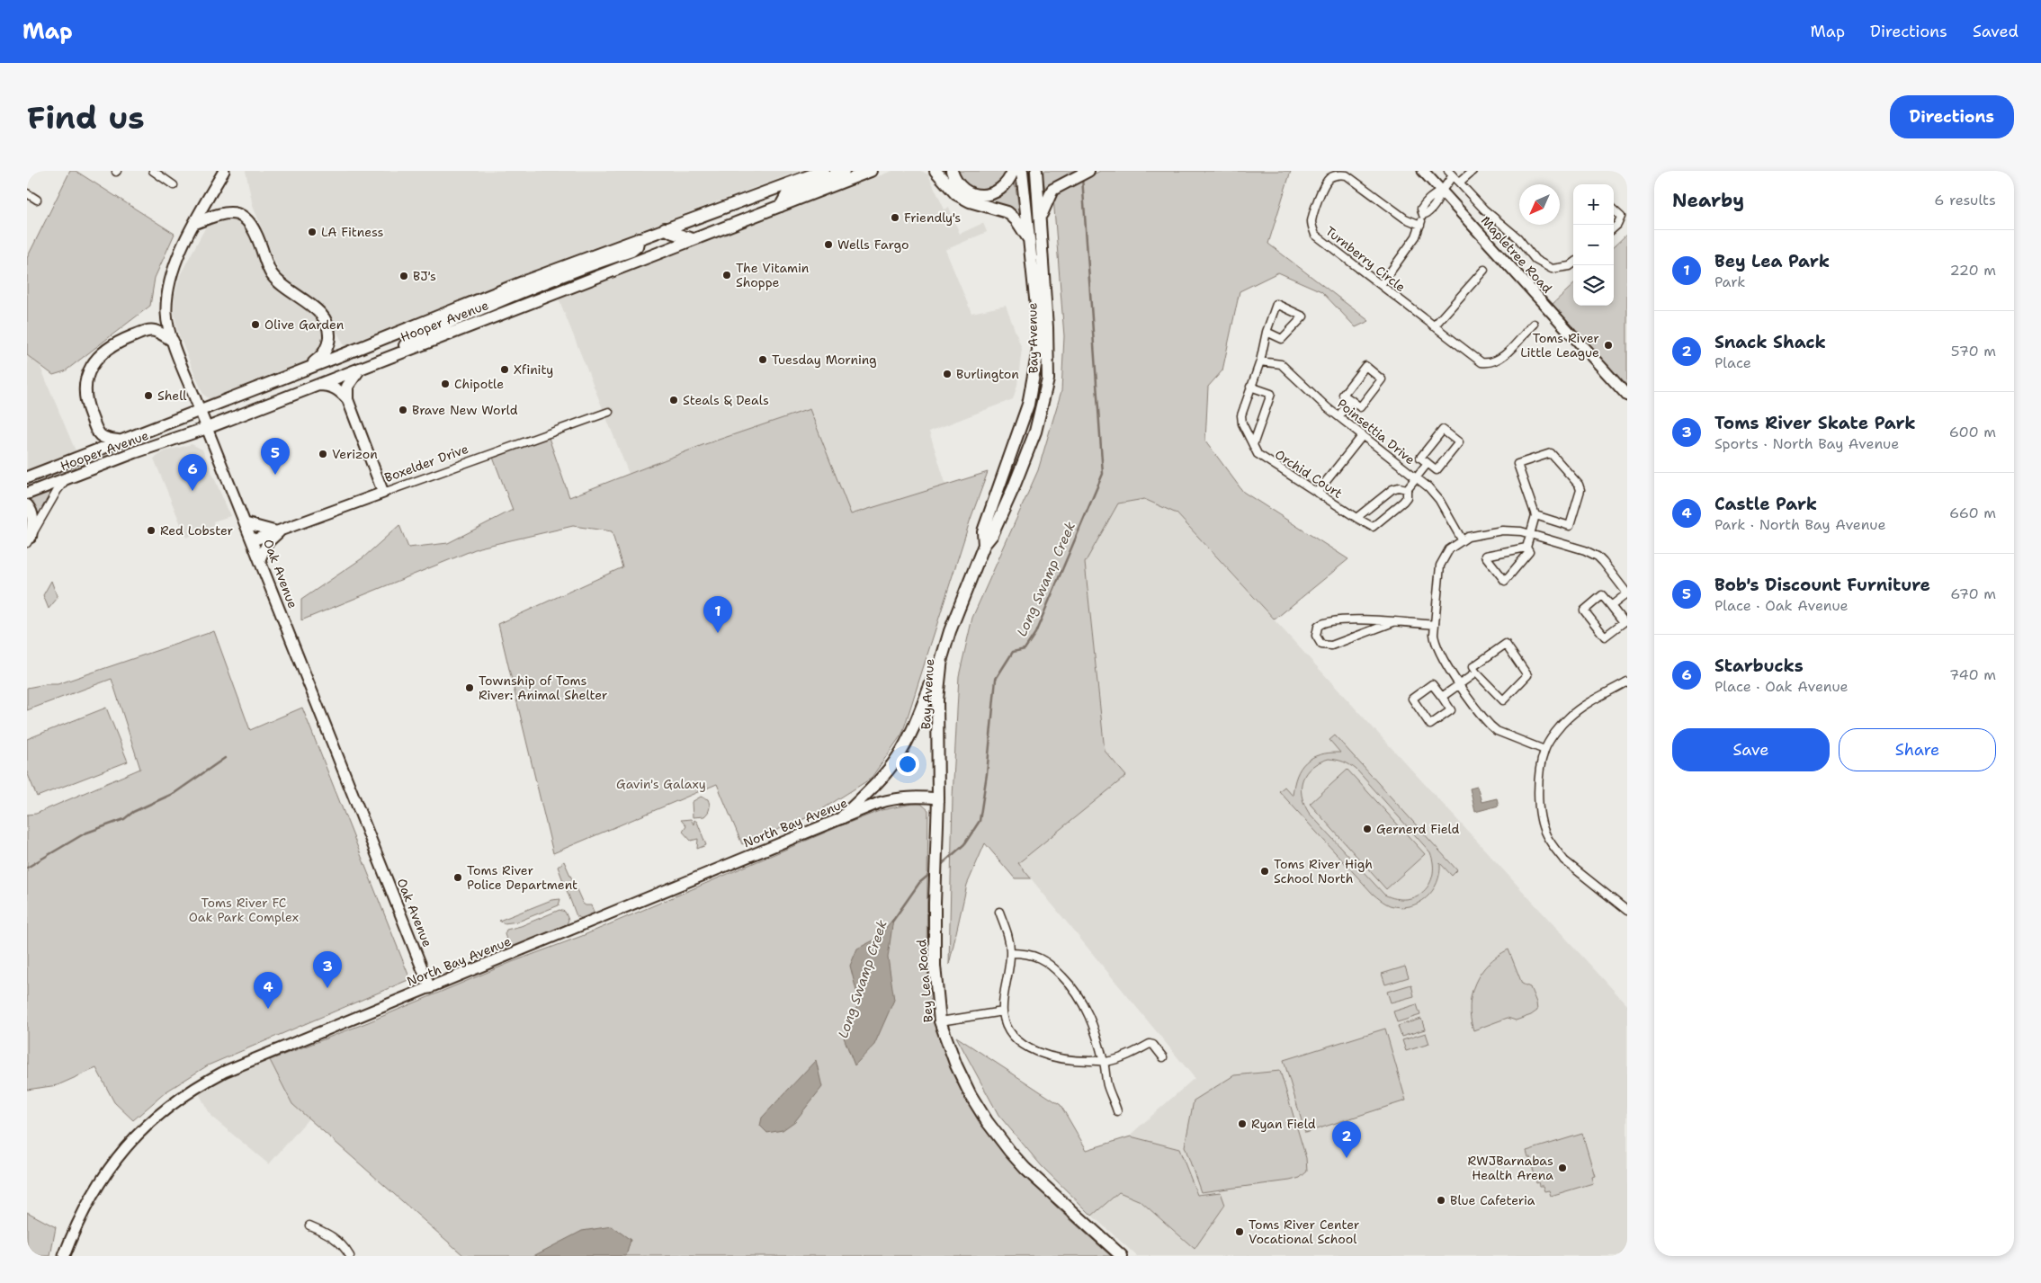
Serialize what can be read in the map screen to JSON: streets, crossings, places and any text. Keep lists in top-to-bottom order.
{
  "streets": {
    "main road": ["Hooper Avenue", "Bay Avenue", "Bey Lea Road"],
    "street": [
      "Mapletree Road",
      "Turnberry Circle",
      "Poinsettia Drive",
      "Boxelder Drive",
      "Orchid Court",
      "Oak Avenue",
      "North Bay Avenue"
    ]
  },
  "crossings": [
    ["Hooper Avenue", "Oak Avenue"],
    ["Bay Avenue", "North Bay Avenue"],
    ["Bay Avenue", "Bey Lea Road"],
    ["Poinsettia Drive", "Orchid Court"],
    ["Boxelder Drive", "Oak Avenue"],
    ["Oak Avenue", "North Bay Avenue"],
    ["North Bay Avenue", "Bey Lea Road"]
  ],
  "water": ["Long Swamp Creek"],
  "parks": ["Gavin's Galaxy", "Toms River FC Oak Park Complex"],
  "places": [
    "Friendly's",
    "LA Fitness",
    "Wells Fargo",
    "The Vitamin Shoppe",
    "BJ's",
    "Olive Garden",
    "Toms River Little League",
    "Tuesday Morning",
    "Xfinity",
    "Burlington",
    "Chipotle",
    "Shell",
    "Steals & Deals",
    "Brave New World",
    "Verizon",
    "Red Lobster",
    "Township of Toms River: Animal Shelter",
    "Gernerd Field",
    "Toms River High School North",
    "Toms River Police Department",
    "Ryan Field",
    "RWJBarnabas Health Arena",
    "Blue Cafeteria",
    "Toms River Center Vocational School"
  ],
  "north": "bottom left",
  "page": {
    "header": "Map",
    "nav": ["Map", "Directions", "Saved"],
    "buttons": [
      "Directions",
      ["Save", "Share"]
    ],
    "title": "Find us",
    "heading": ["Nearby", "6 results"],
    "map_buttons": ["+", "−"],
    "list": [
      {
        "mark": "1",
        "name": "Bey Lea Park",
        "note": "Park",
        "value": "220 m"
      },
      {
        "mark": "2",
        "name": "Snack Shack",
        "note": "Place",
        "value": "570 m"
      },
      {
        "mark": "3",
        "name": "Toms River Skate Park",
        "note": "Sports · North Bay Avenue",
        "value": "600 m"
      },
      {
        "mark": "4",
        "name": "Castle Park",
        "note": "Park · North Bay Avenue",
        "value": "660 m"
      },
      {
        "mark": "5",
        "name": "Bob's Discount Furniture",
        "note": "Place · Oak Avenue",
        "value": "670 m"
      },
      {
        "mark": "6",
        "name": "Starbucks",
        "note": "Place · Oak Avenue",
        "value": "740 m"
      }
    ],
    "pins": [
      "5",
      "6",
      "1",
      "3",
      "4",
      "2"
    ]
  }
}
